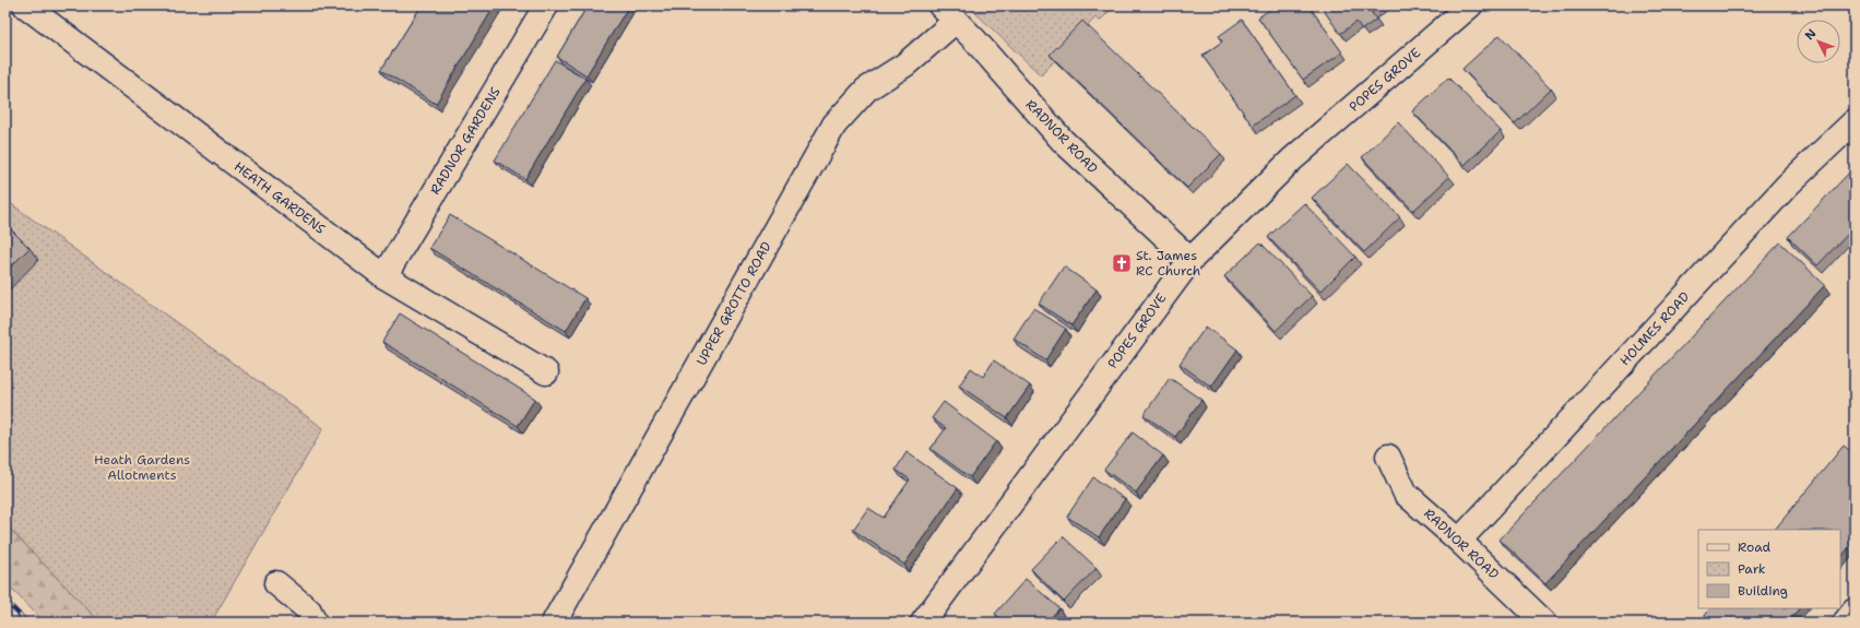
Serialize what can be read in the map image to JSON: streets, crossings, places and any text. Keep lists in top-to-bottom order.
{
  "streets": {
    "street": [
      "POPES GROVE",
      "RADNOR ROAD",
      "RADNOR GARDENS",
      "HEATH GARDENS",
      "UPPER GROTTO ROAD",
      "HOLMES ROAD"
    ]
  },
  "crossings": [
    ["POPES GROVE", "RADNOR ROAD"],
    ["RADNOR ROAD", "UPPER GROTTO ROAD"],
    ["RADNOR ROAD", "HOLMES ROAD"],
    ["RADNOR GARDENS", "HEATH GARDENS"]
  ],
  "parks": ["Heath Gardens Allotments"],
  "places": {
    "church": ["St. James RC Church"]
  },
  "legend": ["Road", "Park", "Building"],
  "north": "top left"
}
